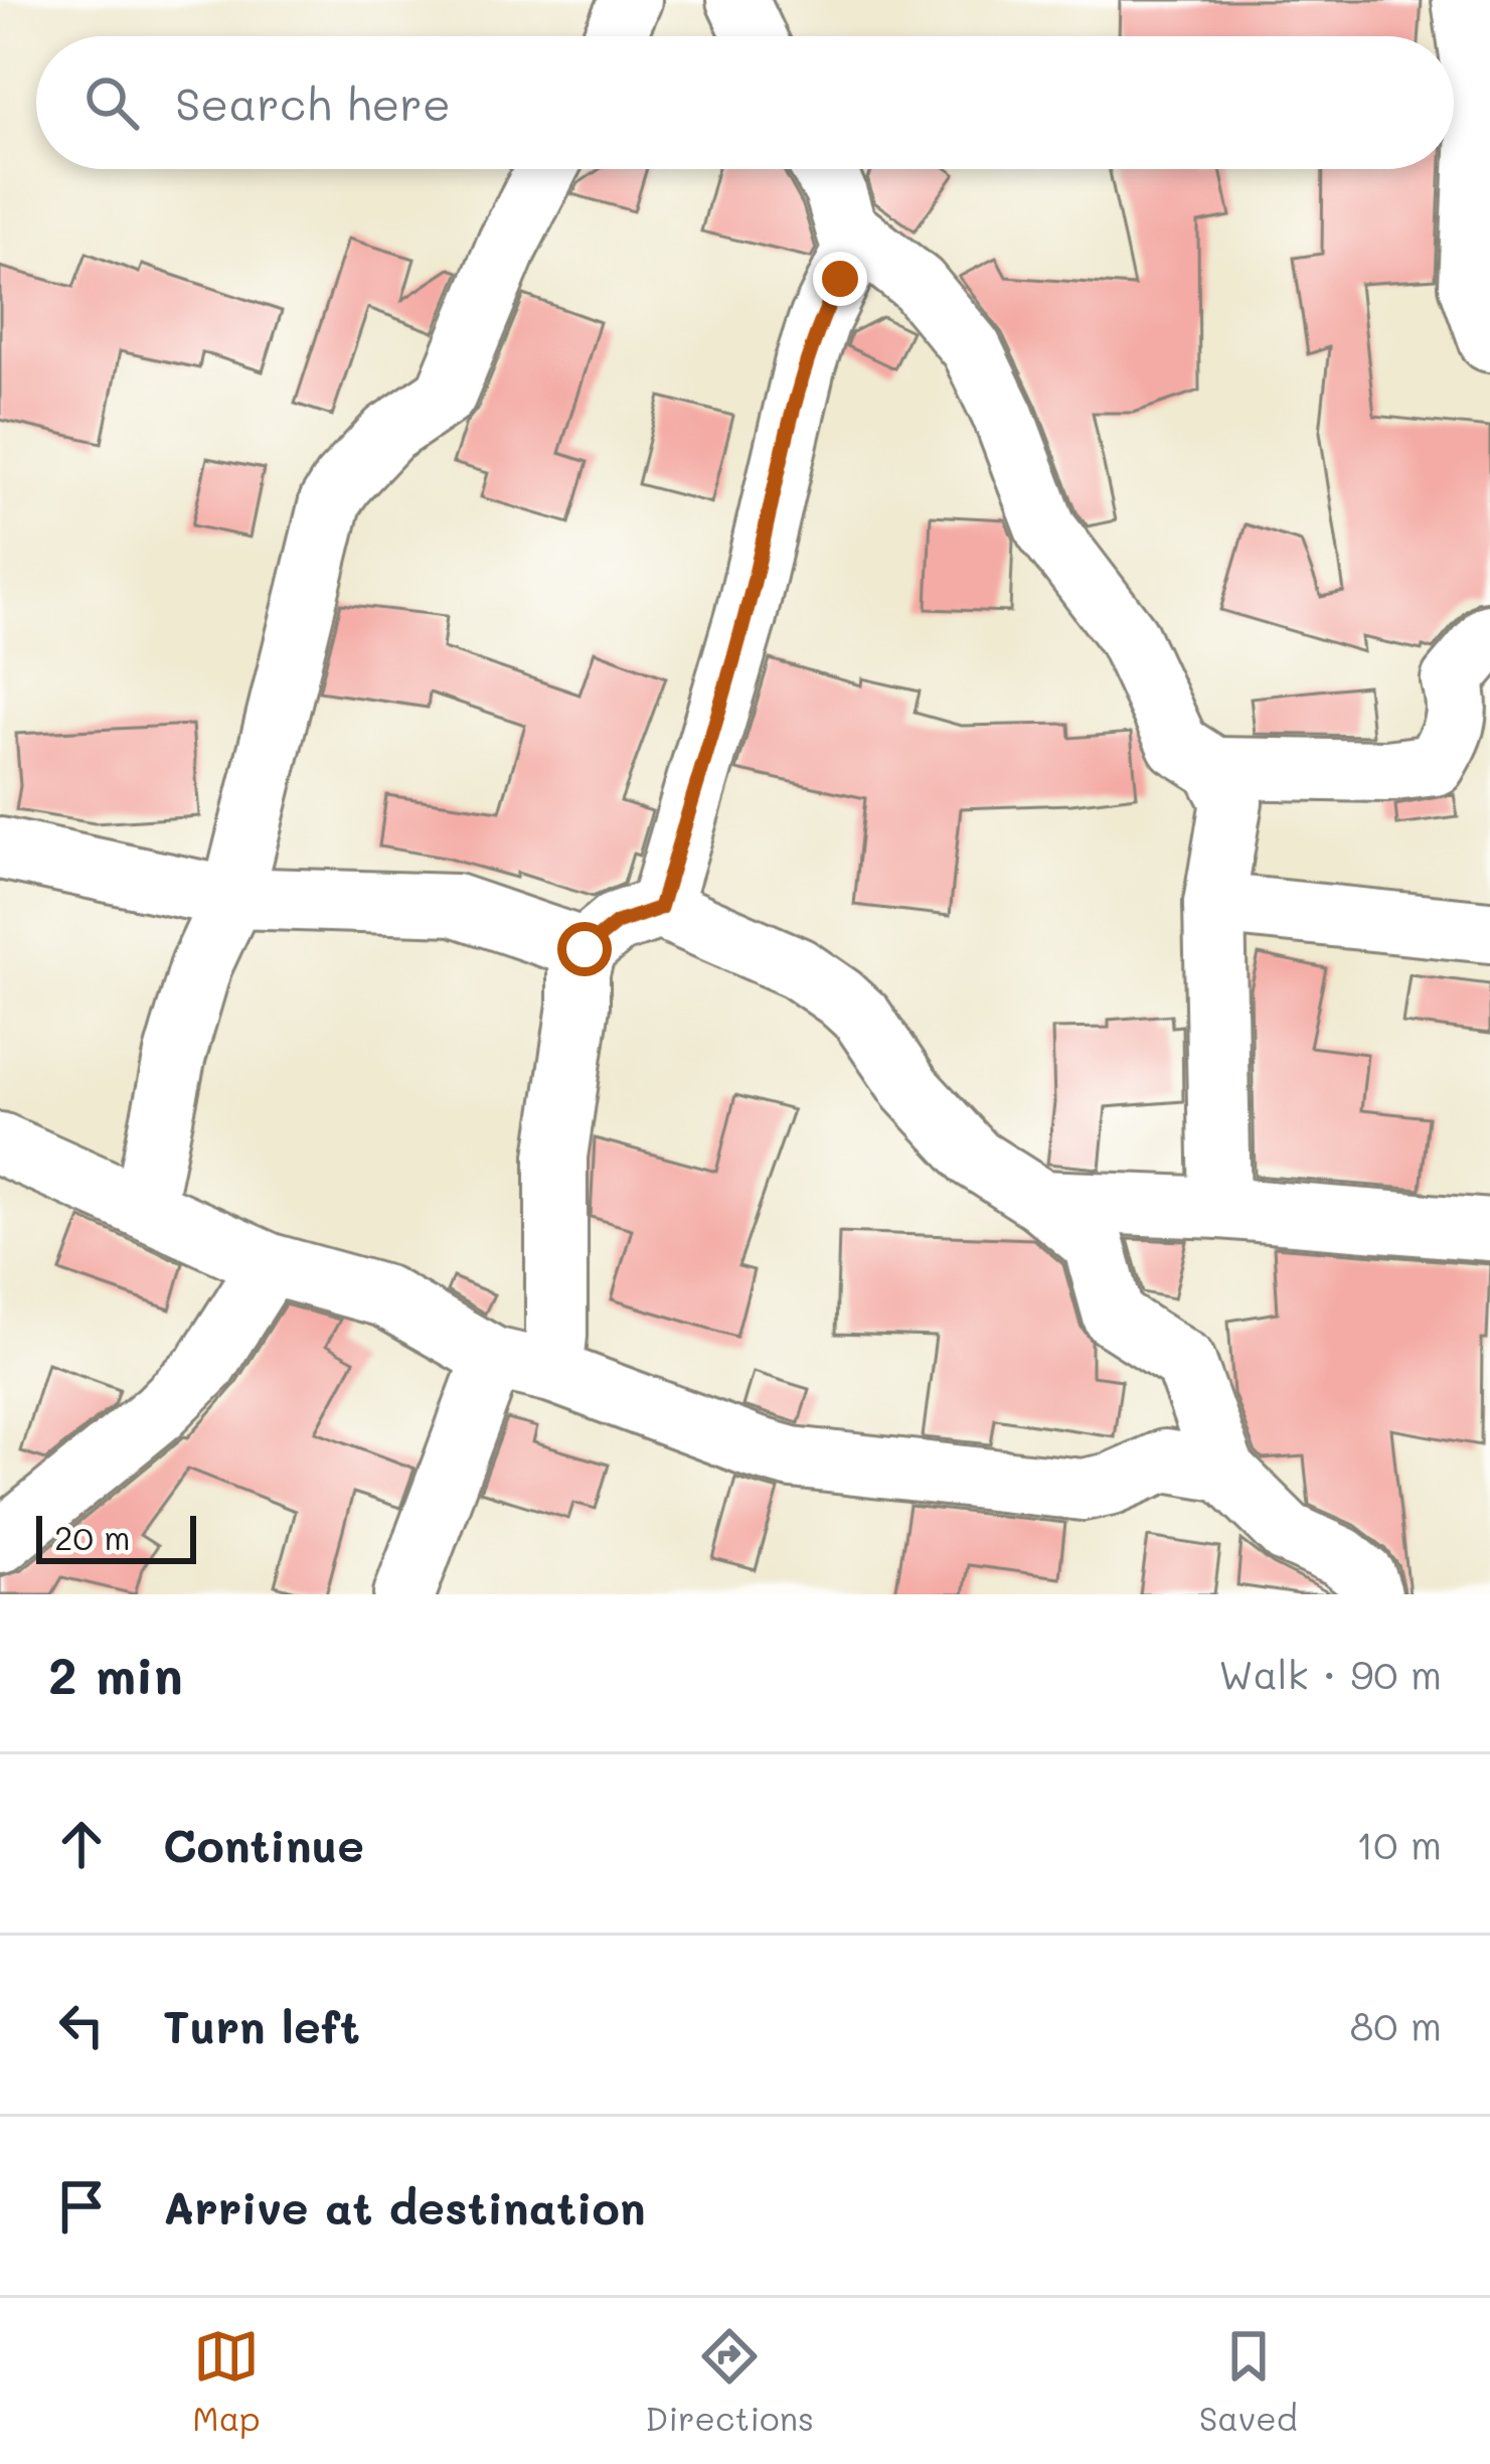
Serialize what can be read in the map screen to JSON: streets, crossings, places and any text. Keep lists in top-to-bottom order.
{
  "scale_bar": "20 m",
  "page": {
    "search": "Search here",
    "scale": "20 m",
    "heading": ["2 min", "Walk · 90 m"],
    "list": [
      ["Continue", "10 m"],
      ["Turn left", "80 m"],
      "Arrive at destination"
    ],
    "nav": ["Map", "Directions", "Saved"]
  }
}
